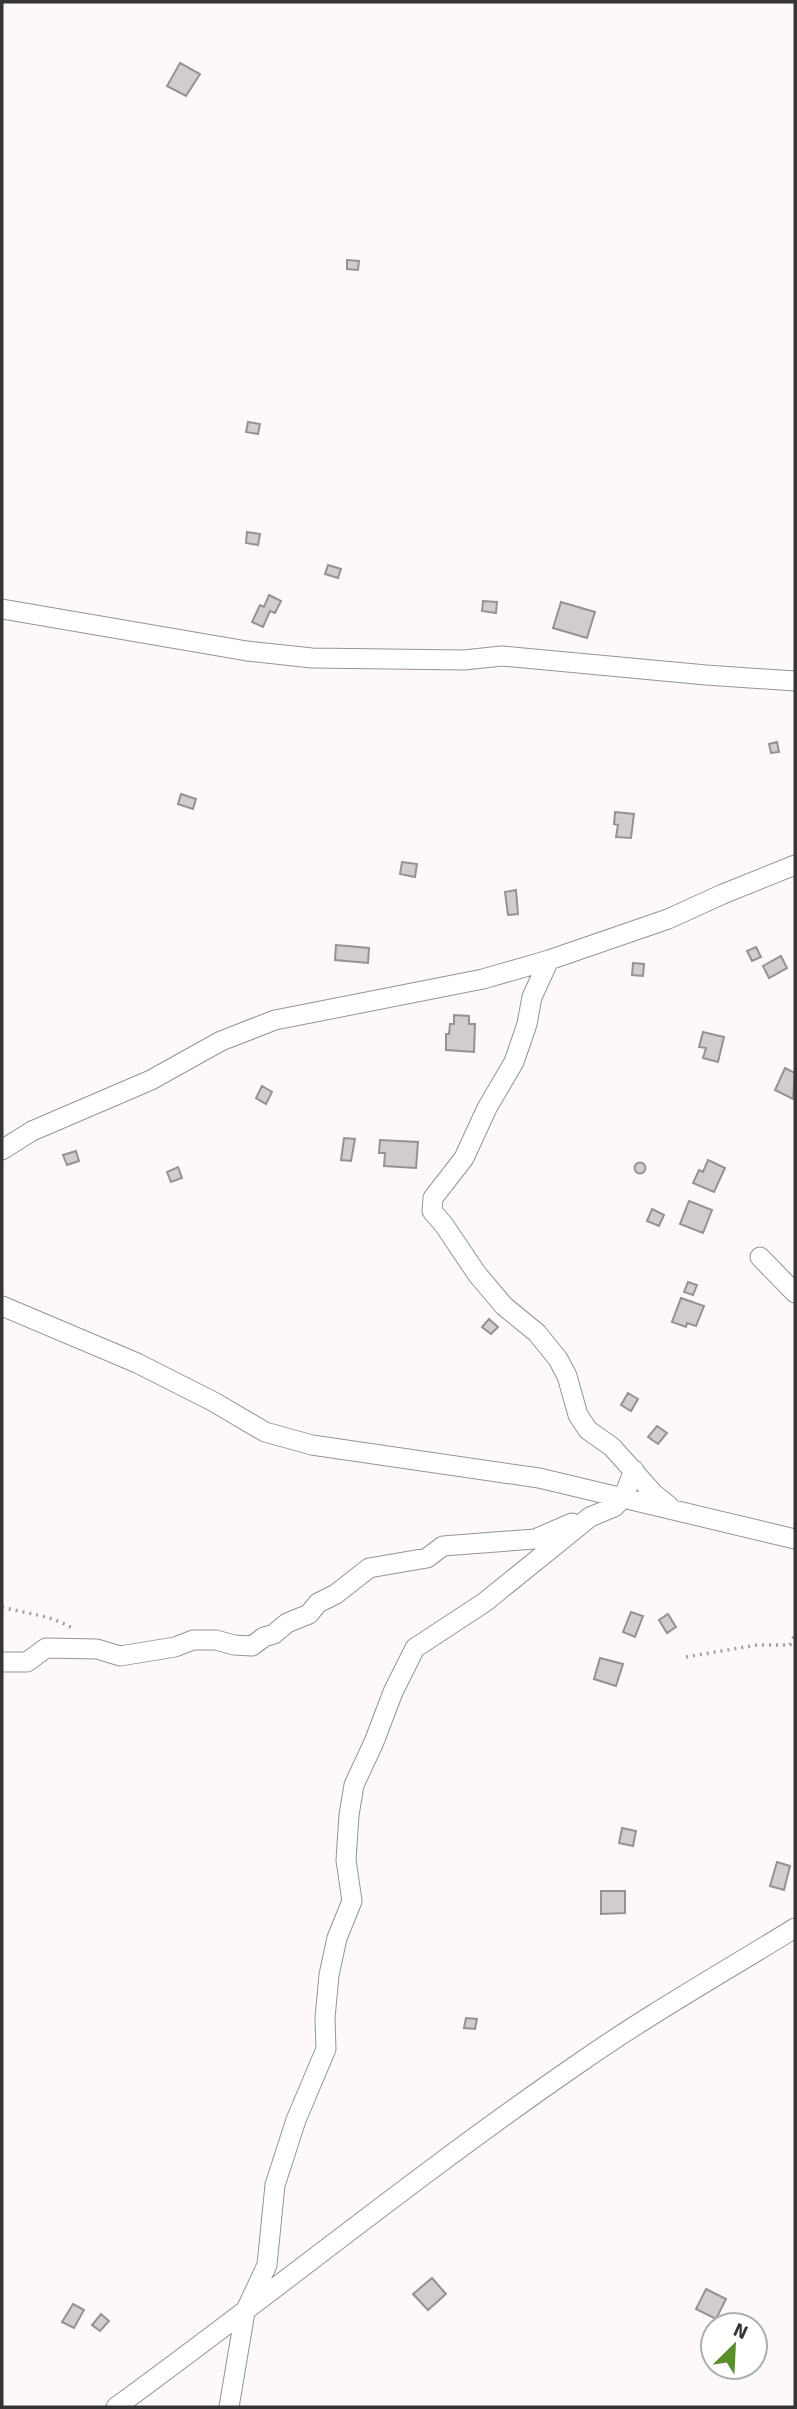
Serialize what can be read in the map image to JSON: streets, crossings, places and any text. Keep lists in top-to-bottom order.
{
  "north": "top right"
}
